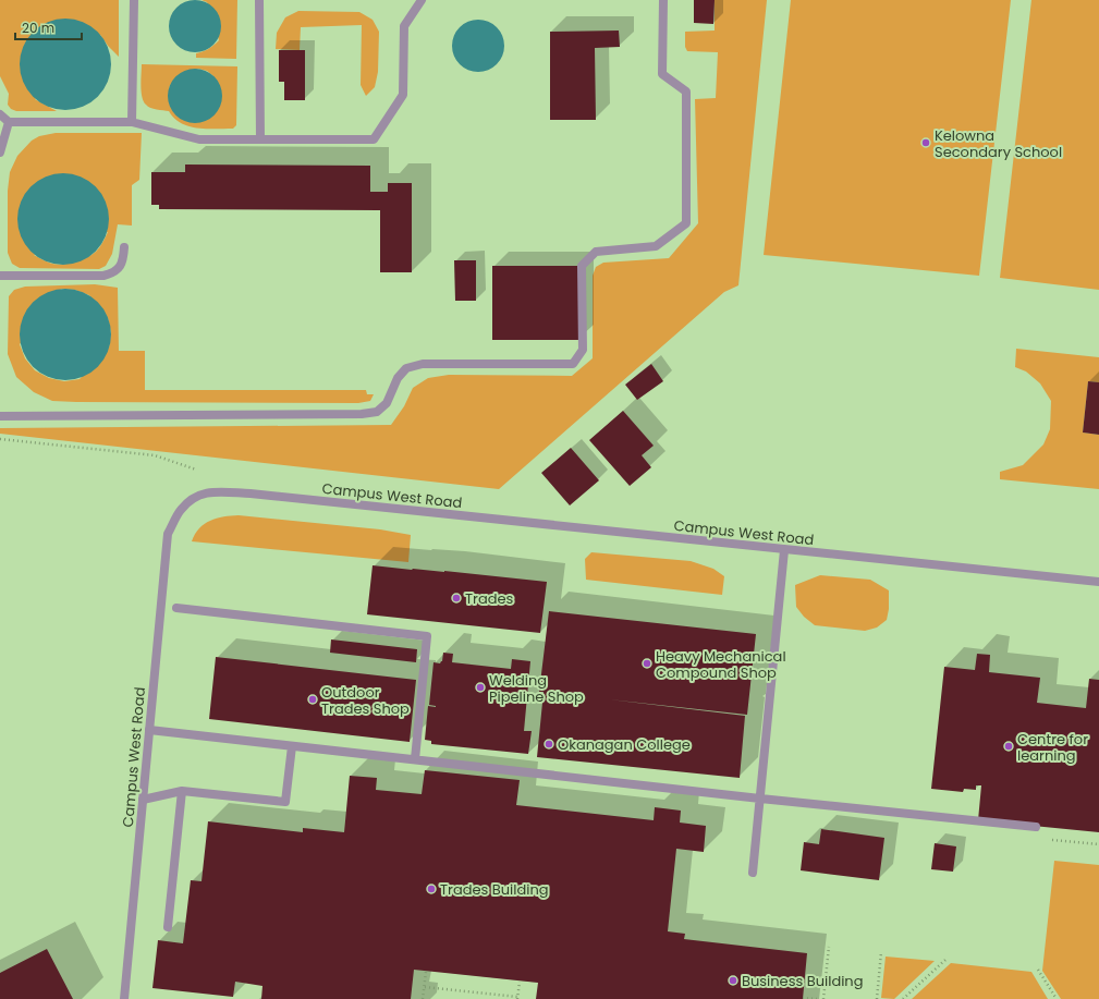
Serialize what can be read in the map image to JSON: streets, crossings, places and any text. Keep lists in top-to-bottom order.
{
  "streets": {
    "street": ["Campus West Road"]
  },
  "places": [
    "Kelowna Secondary School",
    "Trades",
    "Heavy Mechanical Compound Shop",
    "Welding Pipeline Shop",
    "Outdoor Trades Shop",
    "Okanagan College",
    "Centre for learning",
    "Trades Building",
    "Business Building"
  ],
  "scale_bar": "20 m"
}
